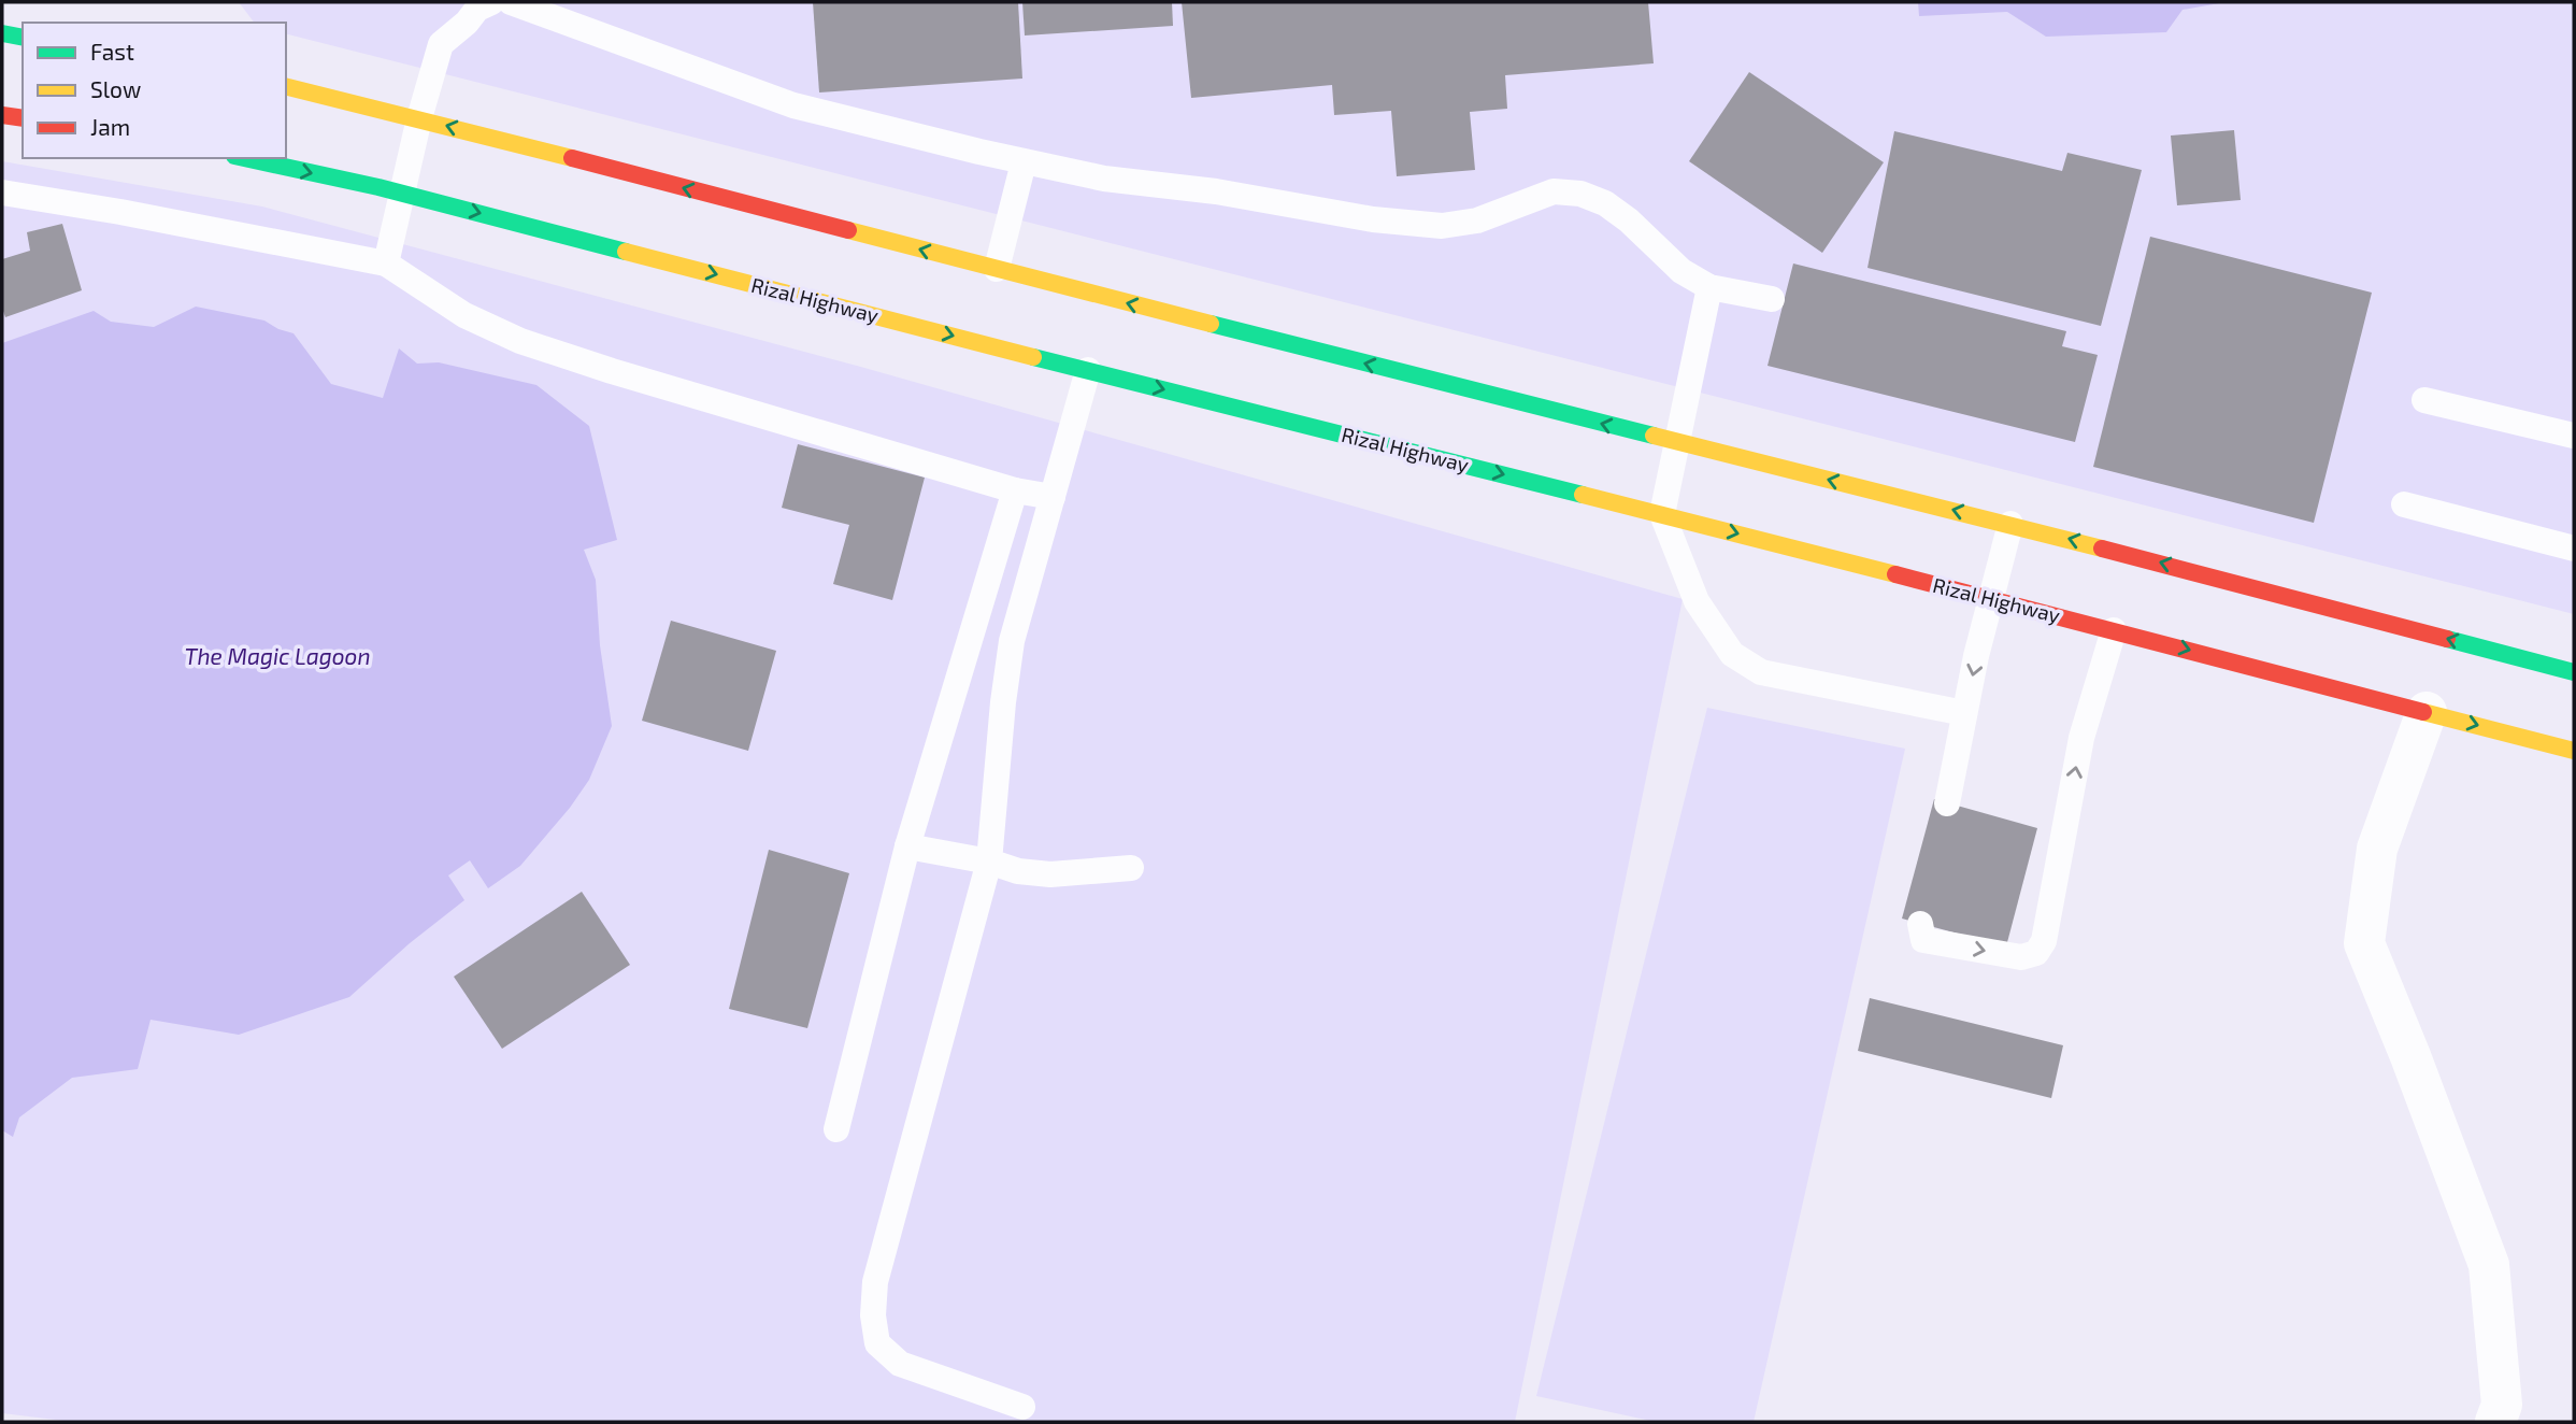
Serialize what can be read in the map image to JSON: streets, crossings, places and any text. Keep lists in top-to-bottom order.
{
  "streets": {
    "main road": ["Rizal Highway"]
  },
  "water": ["The Magic Lagoon"],
  "legend": ["Fast", "Slow", "Jam"]
}
